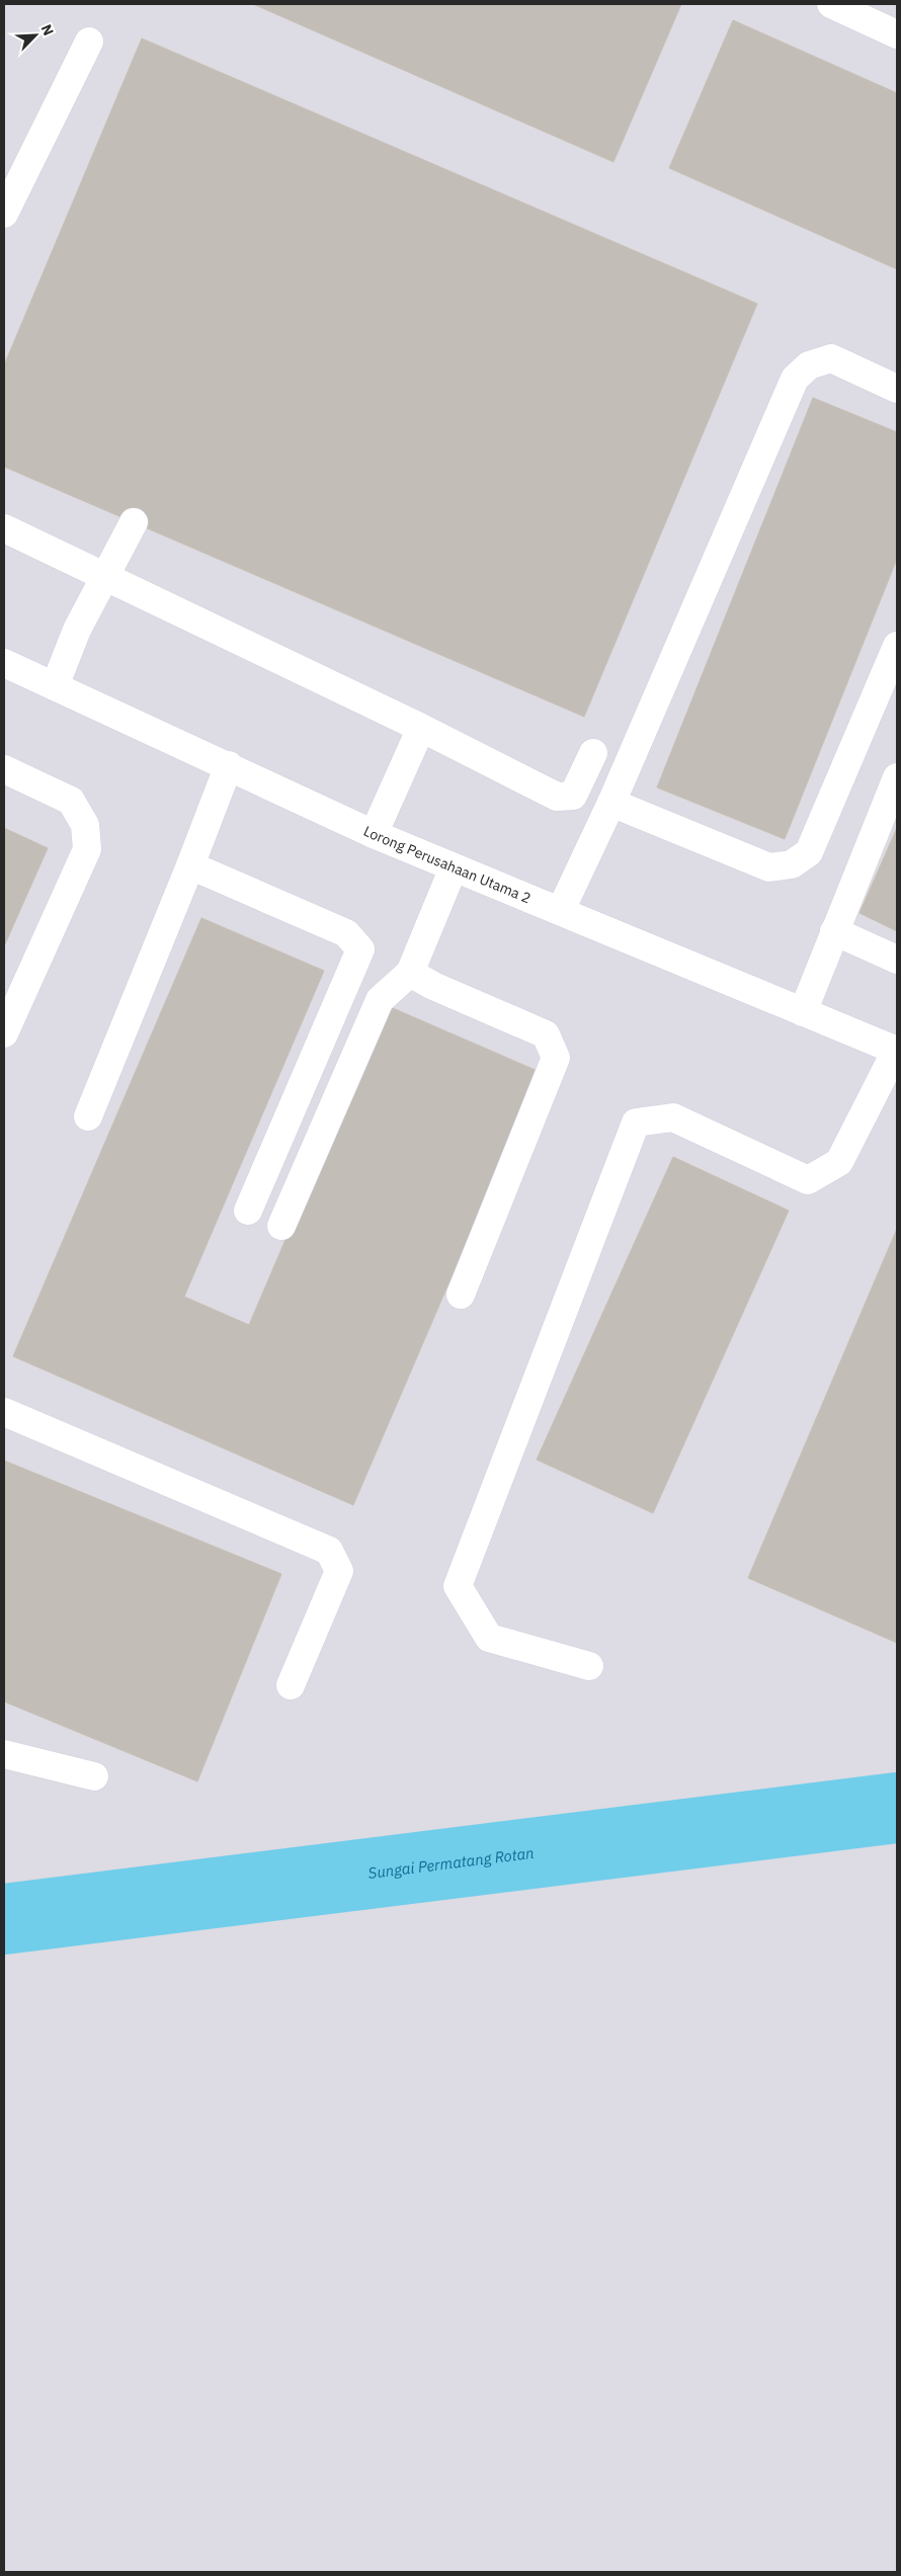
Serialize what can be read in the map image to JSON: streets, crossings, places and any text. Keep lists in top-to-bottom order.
{
  "streets": {
    "street": ["Lorong Perusahaan Utama 2"]
  },
  "water": ["Sungai Permatang Rotan"],
  "north": "top right"
}
